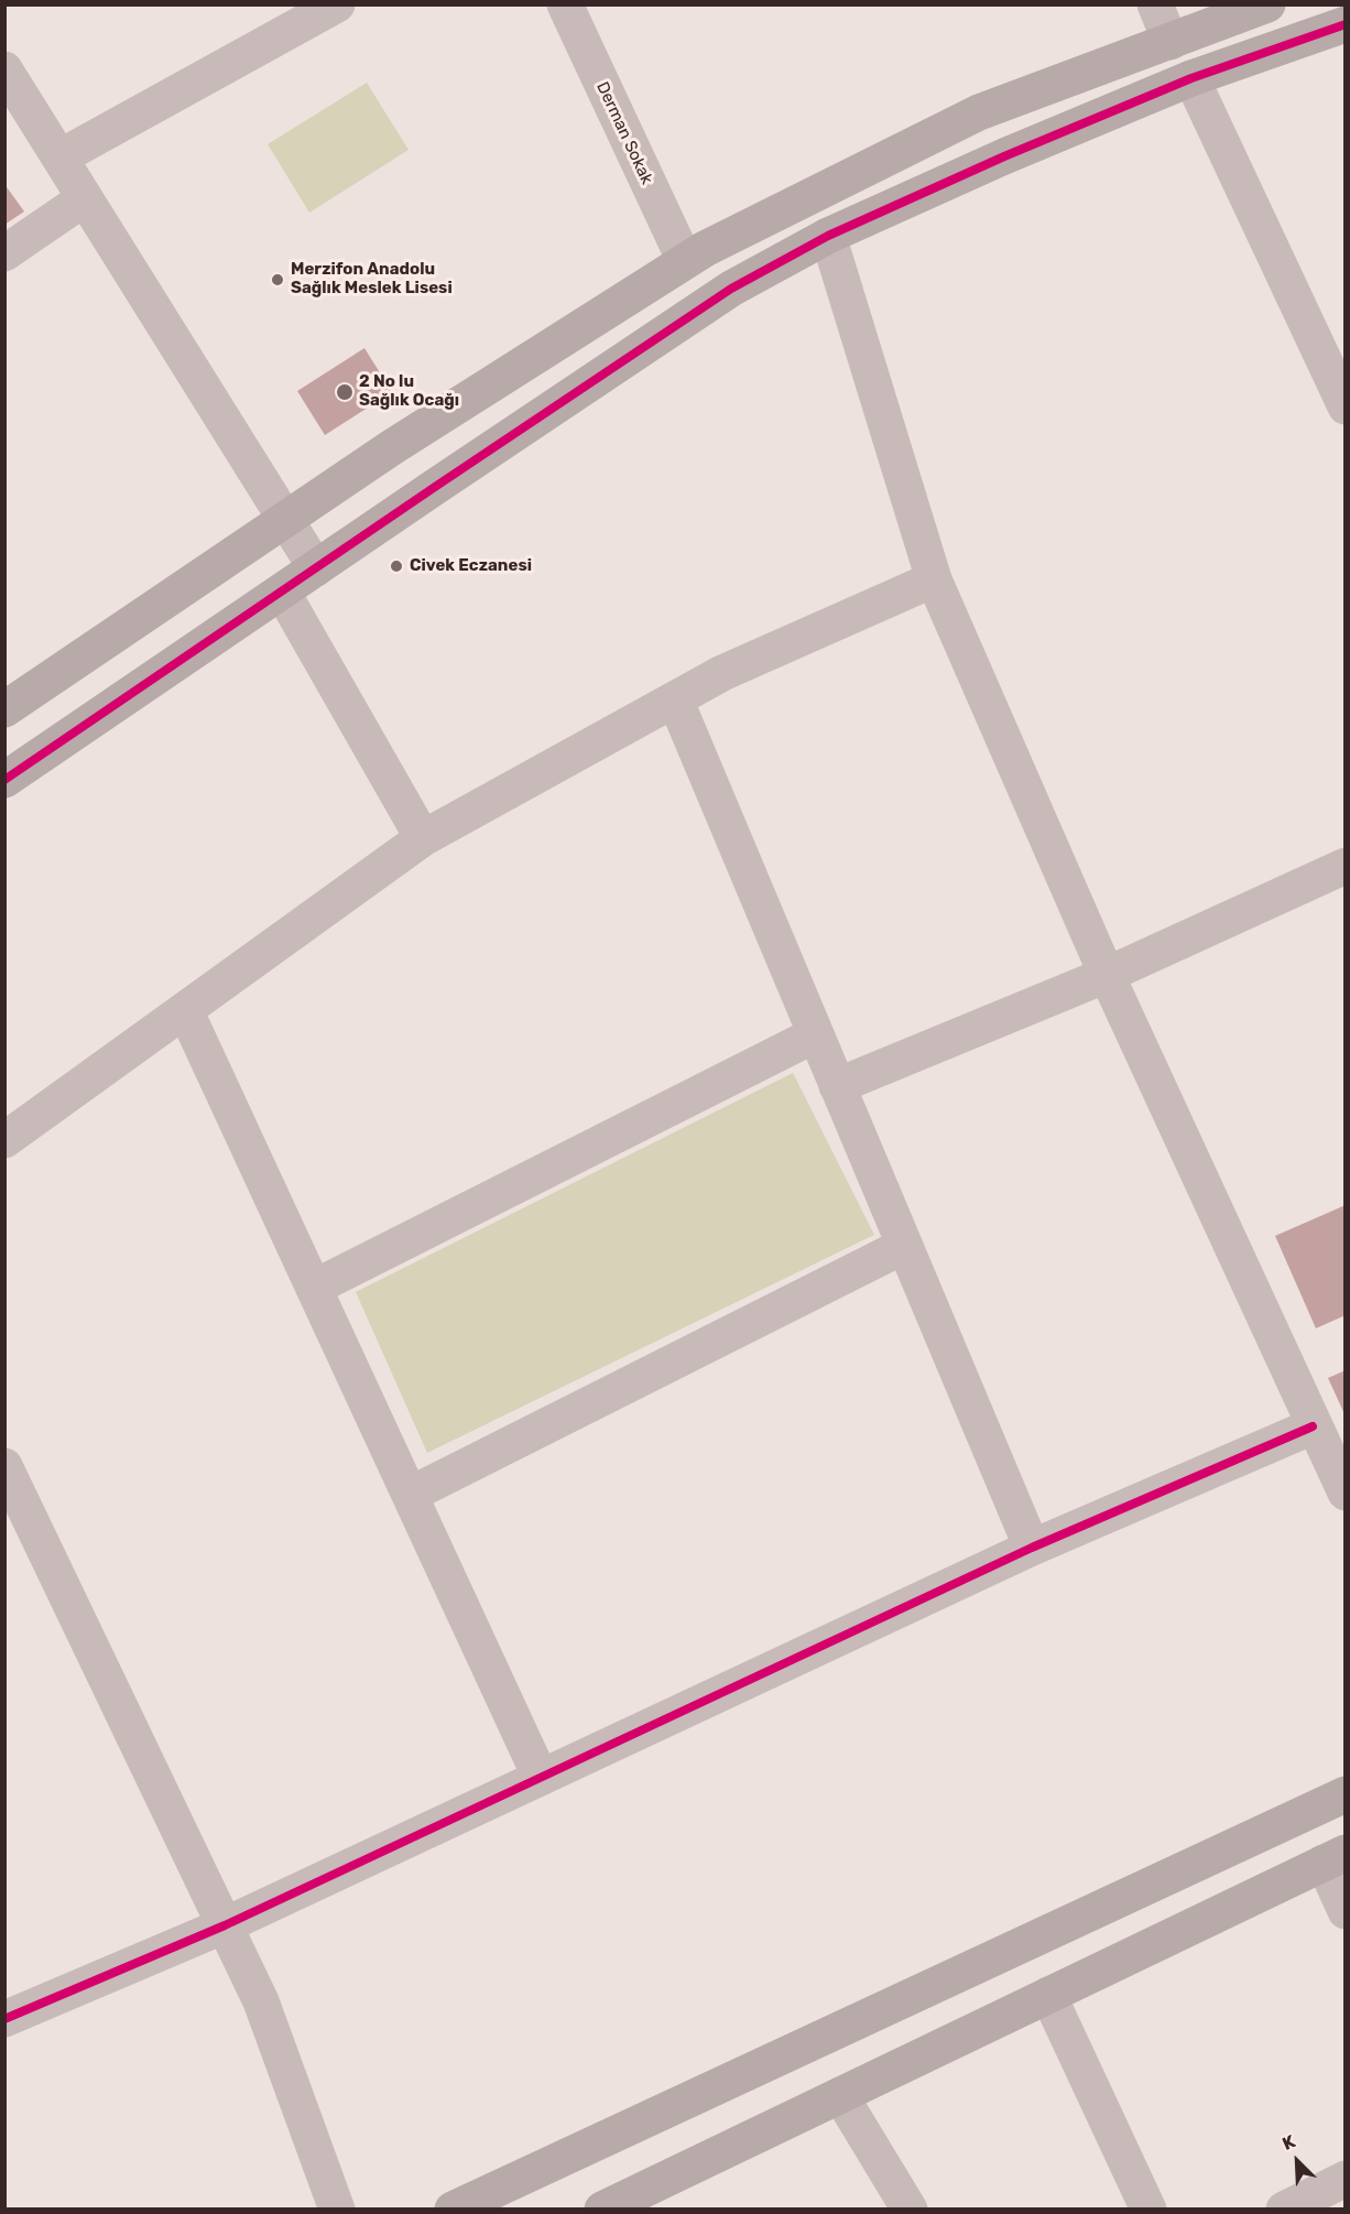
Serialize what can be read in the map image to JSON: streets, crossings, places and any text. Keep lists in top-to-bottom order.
{
  "streets": {
    "street": ["Derman Sokak"]
  },
  "places": ["Merzifon Anadolu Sağlık Meslek Lisesi", "2 No lu Sağlık Ocağı", "Civek Eczanesi"],
  "north": "top left"
}
